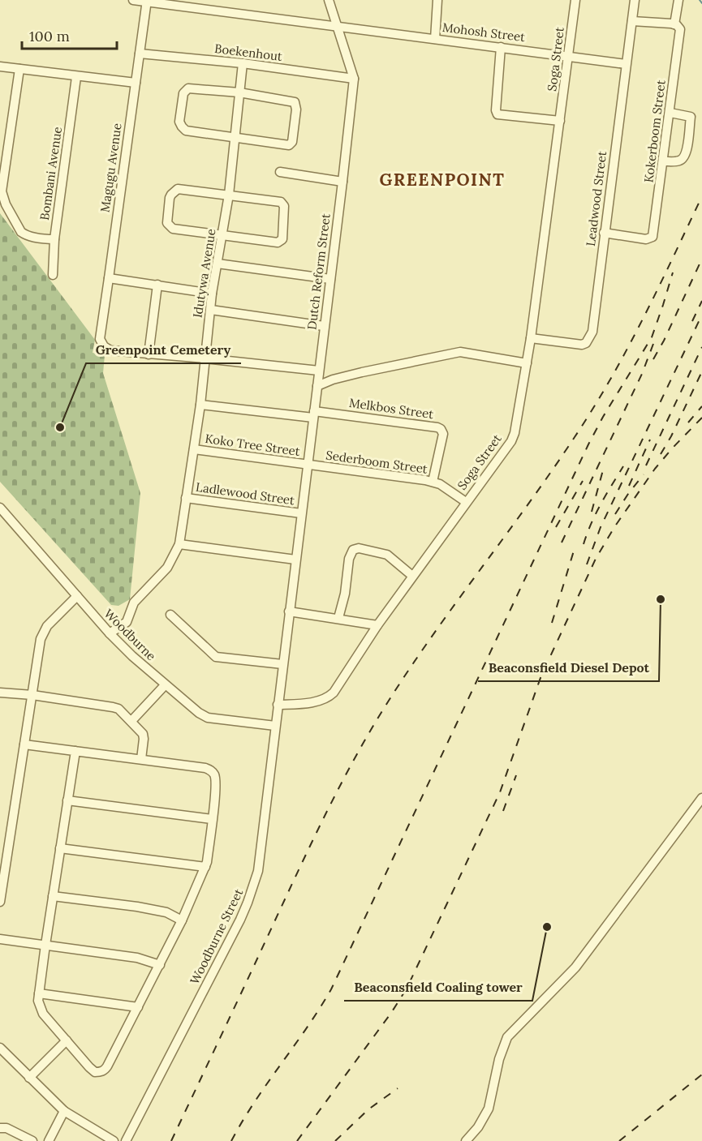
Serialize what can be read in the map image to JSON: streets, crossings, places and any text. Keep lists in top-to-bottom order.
{
  "streets": {
    "street": [
      "Mohosh Street",
      "Boekenhout",
      "Soga Street",
      "Kokerboom Street",
      "Magugu Avenue",
      "Bombani Avenue",
      "Leadwood Street",
      "Dutch Reform Street",
      "Idutywa Avenue",
      "Melkbos Street",
      "Koko Tree Street",
      "Sederboom Street",
      "Ladlewood Street",
      "Woodburne",
      "Woodburne Street"
    ]
  },
  "crossings": [
    ["Mohosh Street", "Soga Street"],
    ["Mohosh Street", "Leadwood Street"],
    ["Mohosh Street", "Dutch Reform Street"],
    ["Boekenhout", "Magugu Avenue"],
    ["Boekenhout", "Dutch Reform Street"],
    ["Boekenhout", "Idutywa Avenue"],
    ["Soga Street", "Leadwood Street"],
    ["Soga Street", "Dutch Reform Street"],
    ["Soga Street", "Sederboom Street"],
    ["Kokerboom Street", "Leadwood Street"],
    ["Dutch Reform Street", "Melkbos Street"],
    ["Dutch Reform Street", "Koko Tree Street"],
    ["Dutch Reform Street", "Sederboom Street"],
    ["Dutch Reform Street", "Ladlewood Street"],
    ["Dutch Reform Street", "Woodburne"],
    ["Dutch Reform Street", "Woodburne Street"],
    ["Idutywa Avenue", "Koko Tree Street"],
    ["Idutywa Avenue", "Ladlewood Street"],
    ["Idutywa Avenue", "Woodburne"],
    ["Melkbos Street", "Sederboom Street"],
    ["Koko Tree Street", "Sederboom Street"],
    ["Woodburne", "Woodburne Street"]
  ],
  "districts": ["GREENPOINT"],
  "places": ["Greenpoint Cemetery", "Beaconsfield Diesel Depot", "Beaconsfield Coaling tower"],
  "scale_bar": "100 m"
}
